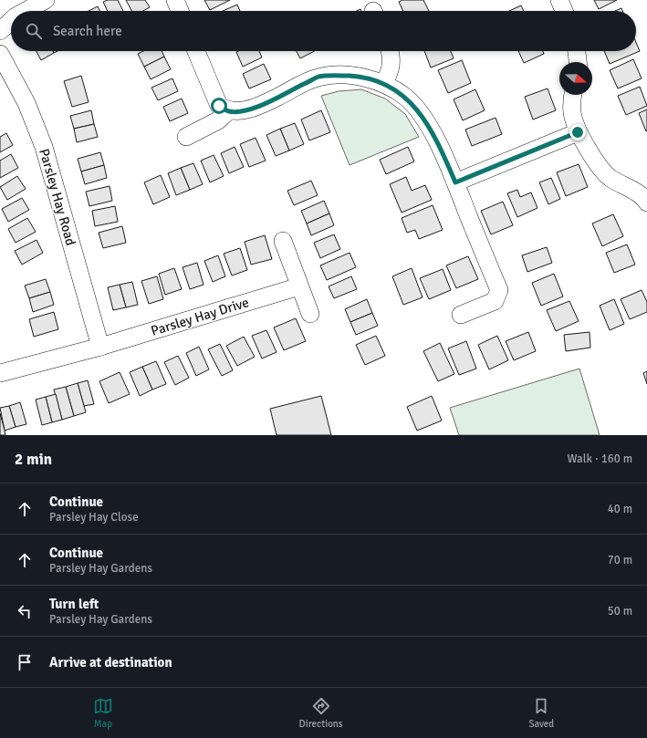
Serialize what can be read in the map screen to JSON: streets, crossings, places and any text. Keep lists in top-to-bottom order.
{
  "streets": {
    "street": ["Parsley Hay Road", "Parsley Hay Drive"]
  },
  "crossings": [
    ["Parsley Hay Road", "Parsley Hay Drive"]
  ],
  "north": "right",
  "page": {
    "search": "Search here",
    "heading": ["2 min", "Walk · 160 m"],
    "list": [
      ["Continue", "Parsley Hay Close", "40 m"],
      ["Continue", "Parsley Hay Gardens", "70 m"],
      ["Turn left", "Parsley Hay Gardens", "50 m"],
      "Arrive at destination"
    ],
    "nav": ["Map", "Directions", "Saved"]
  }
}
